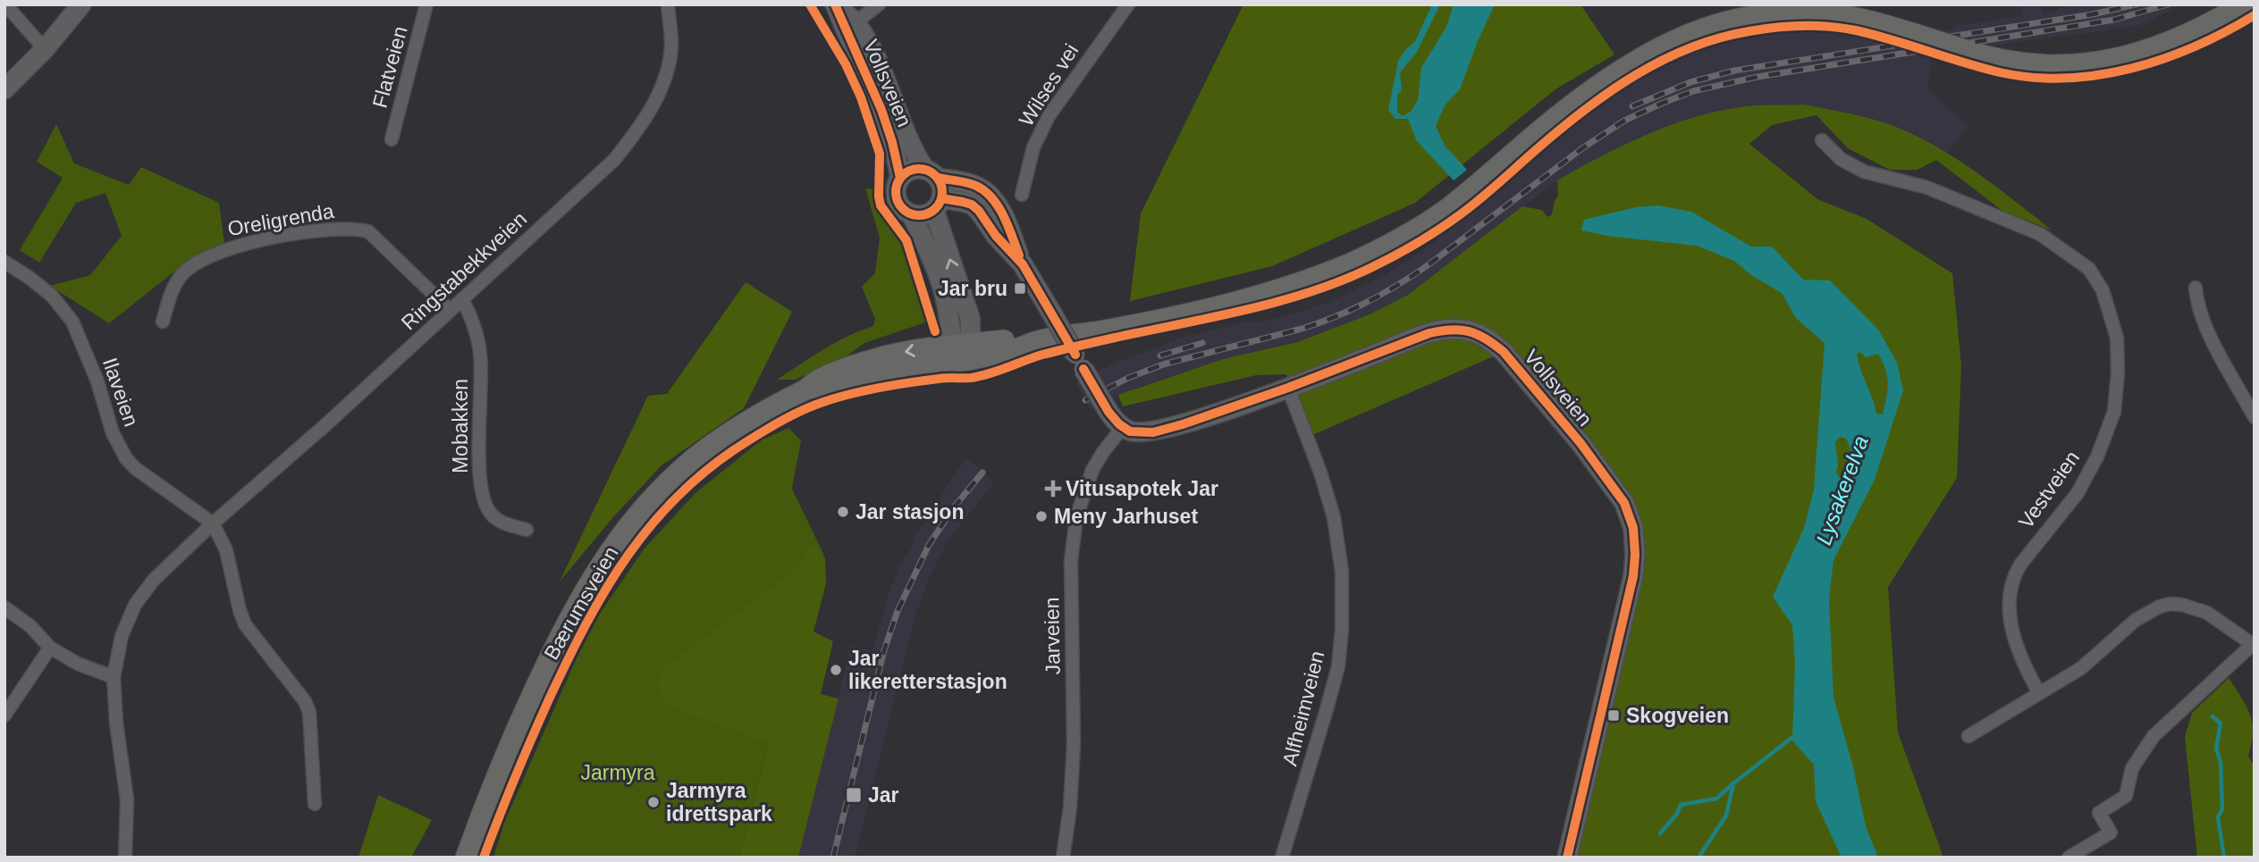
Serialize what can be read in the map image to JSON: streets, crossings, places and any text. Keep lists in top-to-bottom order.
{
  "streets": {
    "main road": ["Vollsveien", "Bærumsveien"],
    "street": [
      "Flatveien",
      "Wilses vei",
      "Oreligrenda",
      "Ringstabekkveien",
      "Ilaveien",
      "Mobakken",
      "Vestveien",
      "Jarveien",
      "Alfheimveien"
    ]
  },
  "crossings": [
    ["Vollsveien", "Jarveien"],
    ["Vollsveien", "Alfheimveien"],
    ["Oreligrenda", "Ringstabekkveien"],
    ["Ringstabekkveien", "Ilaveien"],
    ["Ringstabekkveien", "Mobakken"]
  ],
  "water": ["Lysakerelva"],
  "parks": ["Jarmyra"],
  "places": {
    "transit": ["Jar bru", "Skogveien", "Jar"],
    "health": ["Vitusapotek Jar"],
    "other": [
      "Jar stasjon",
      "Meny Jarhuset",
      "Jar likeretterstasjon",
      "Jarmyra idrettspark"
    ]
  }
}
